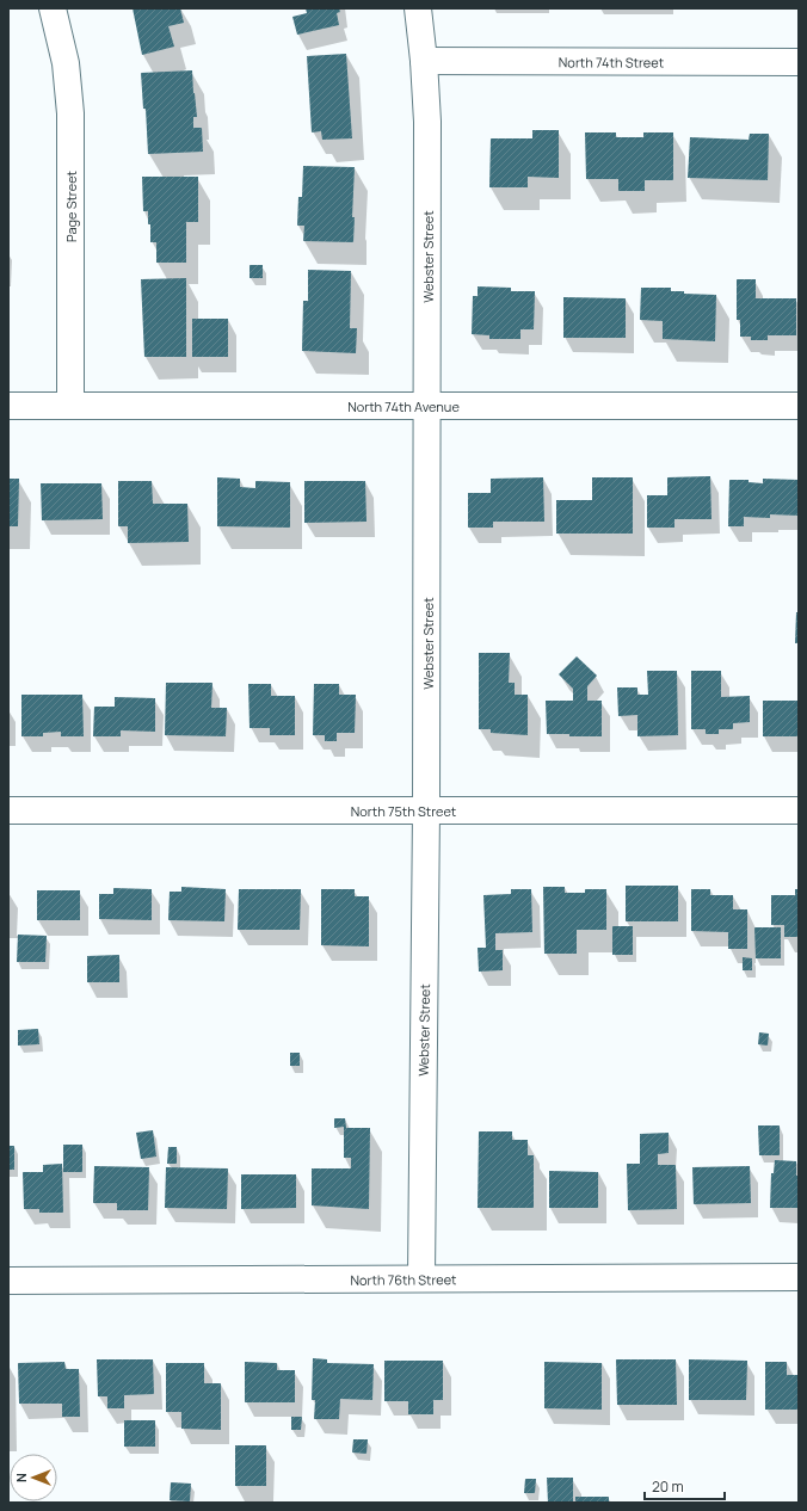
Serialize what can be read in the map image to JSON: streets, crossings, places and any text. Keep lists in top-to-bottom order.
{
  "streets": {
    "street": [
      "North 74th Street",
      "Page Street",
      "Webster Street",
      "North 74th Avenue",
      "North 75th Street",
      "North 76th Street"
    ]
  },
  "crossings": [
    ["North 74th Street", "Webster Street"],
    ["Page Street", "North 74th Avenue"],
    ["Webster Street", "North 74th Avenue"],
    ["Webster Street", "North 75th Street"],
    ["Webster Street", "North 76th Street"]
  ],
  "scale_bar": "20 m",
  "north": "left"
}
